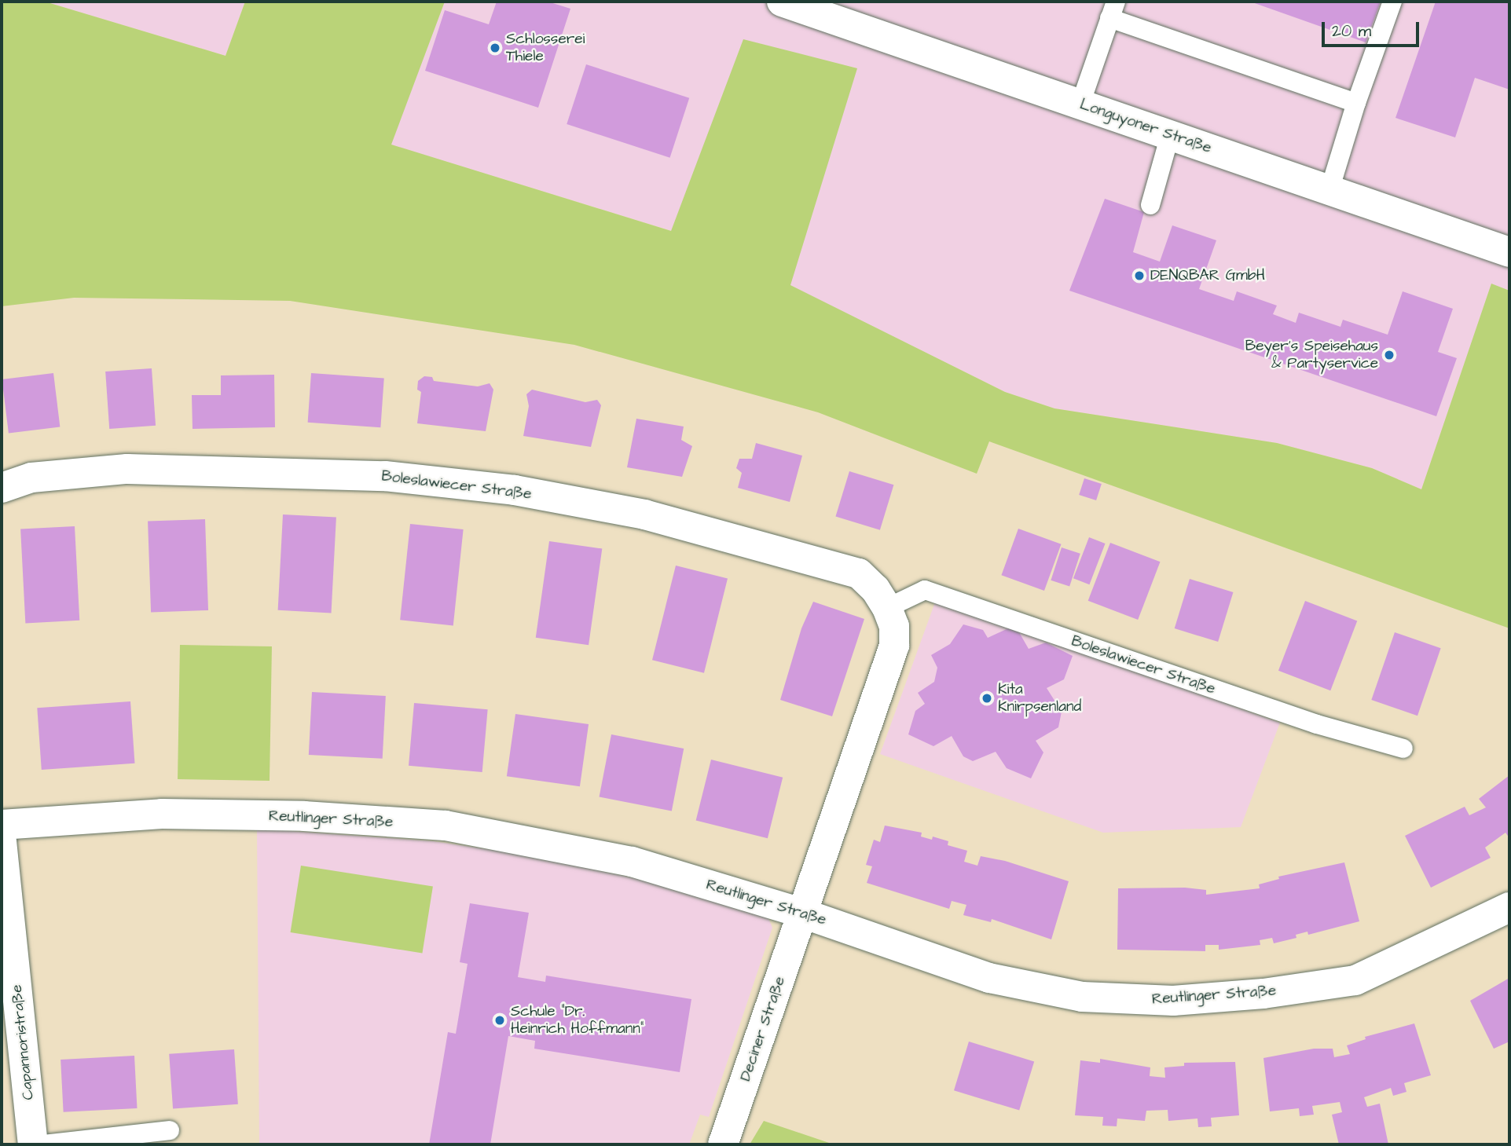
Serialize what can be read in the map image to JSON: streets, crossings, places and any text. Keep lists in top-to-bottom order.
{
  "streets": {
    "street": [
      "Longuyoner Straße",
      "Boleslawiecer Straße",
      "Reutlinger Straße",
      "Deciner Straße",
      "Capannoristraße"
    ]
  },
  "crossings": [
    ["Boleslawiecer Straße", "Reutlinger Straße"],
    ["Boleslawiecer Straße", "Deciner Straße"],
    ["Reutlinger Straße", "Deciner Straße"]
  ],
  "places": [
    "Schlosserei Thiele",
    "DENQBAR GmbH",
    "Beyer's Speisehaus & Partyservice",
    "Kita Knirpsenland",
    "Schule \"Dr. Heinrich Hoffmann\""
  ],
  "scale_bar": "20 m"
}
